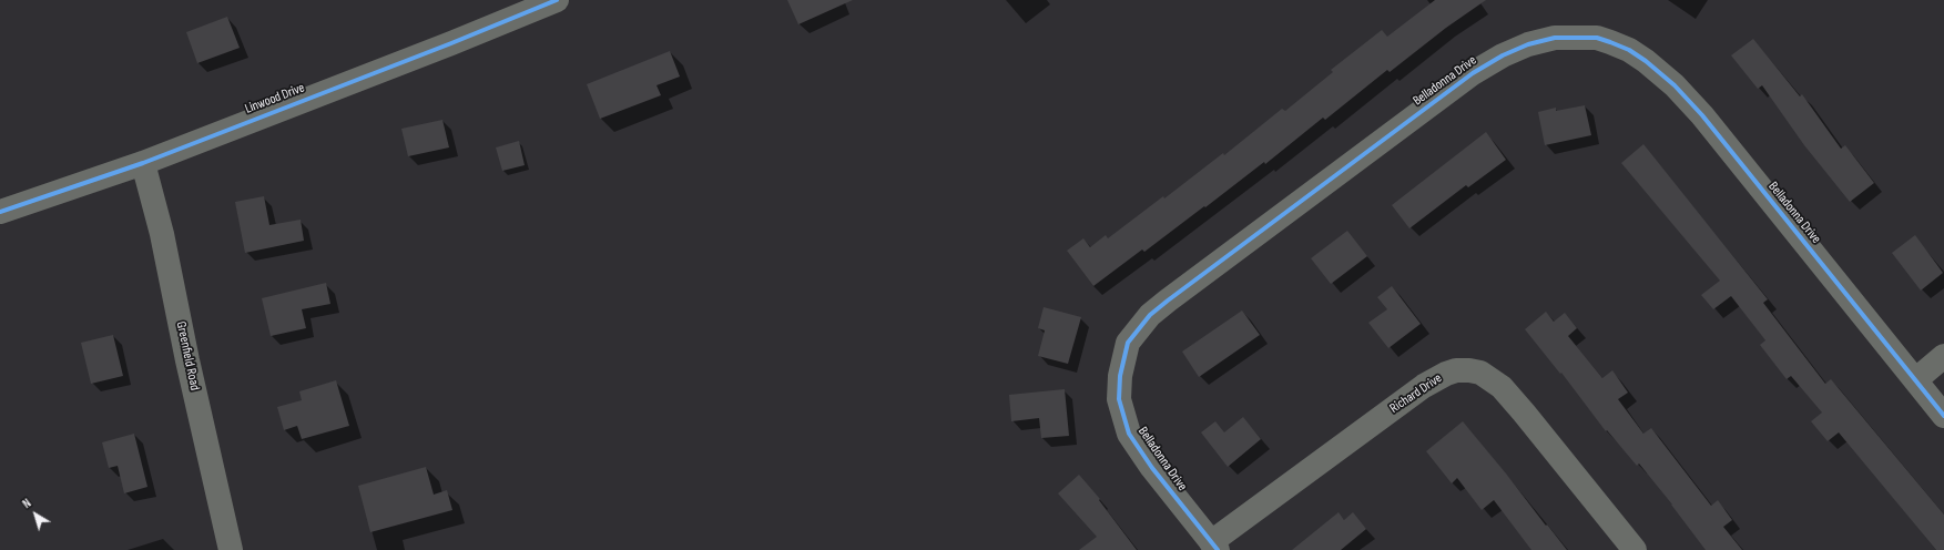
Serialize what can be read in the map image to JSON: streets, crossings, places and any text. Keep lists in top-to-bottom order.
{
  "streets": {
    "street": [
      "Belladonna Drive",
      "Linwood Drive",
      "Greenfield Road",
      "Richard Drive"
    ]
  },
  "crossings": [
    ["Belladonna Drive", "Richard Drive"],
    ["Linwood Drive", "Greenfield Road"]
  ],
  "north": "top left"
}
